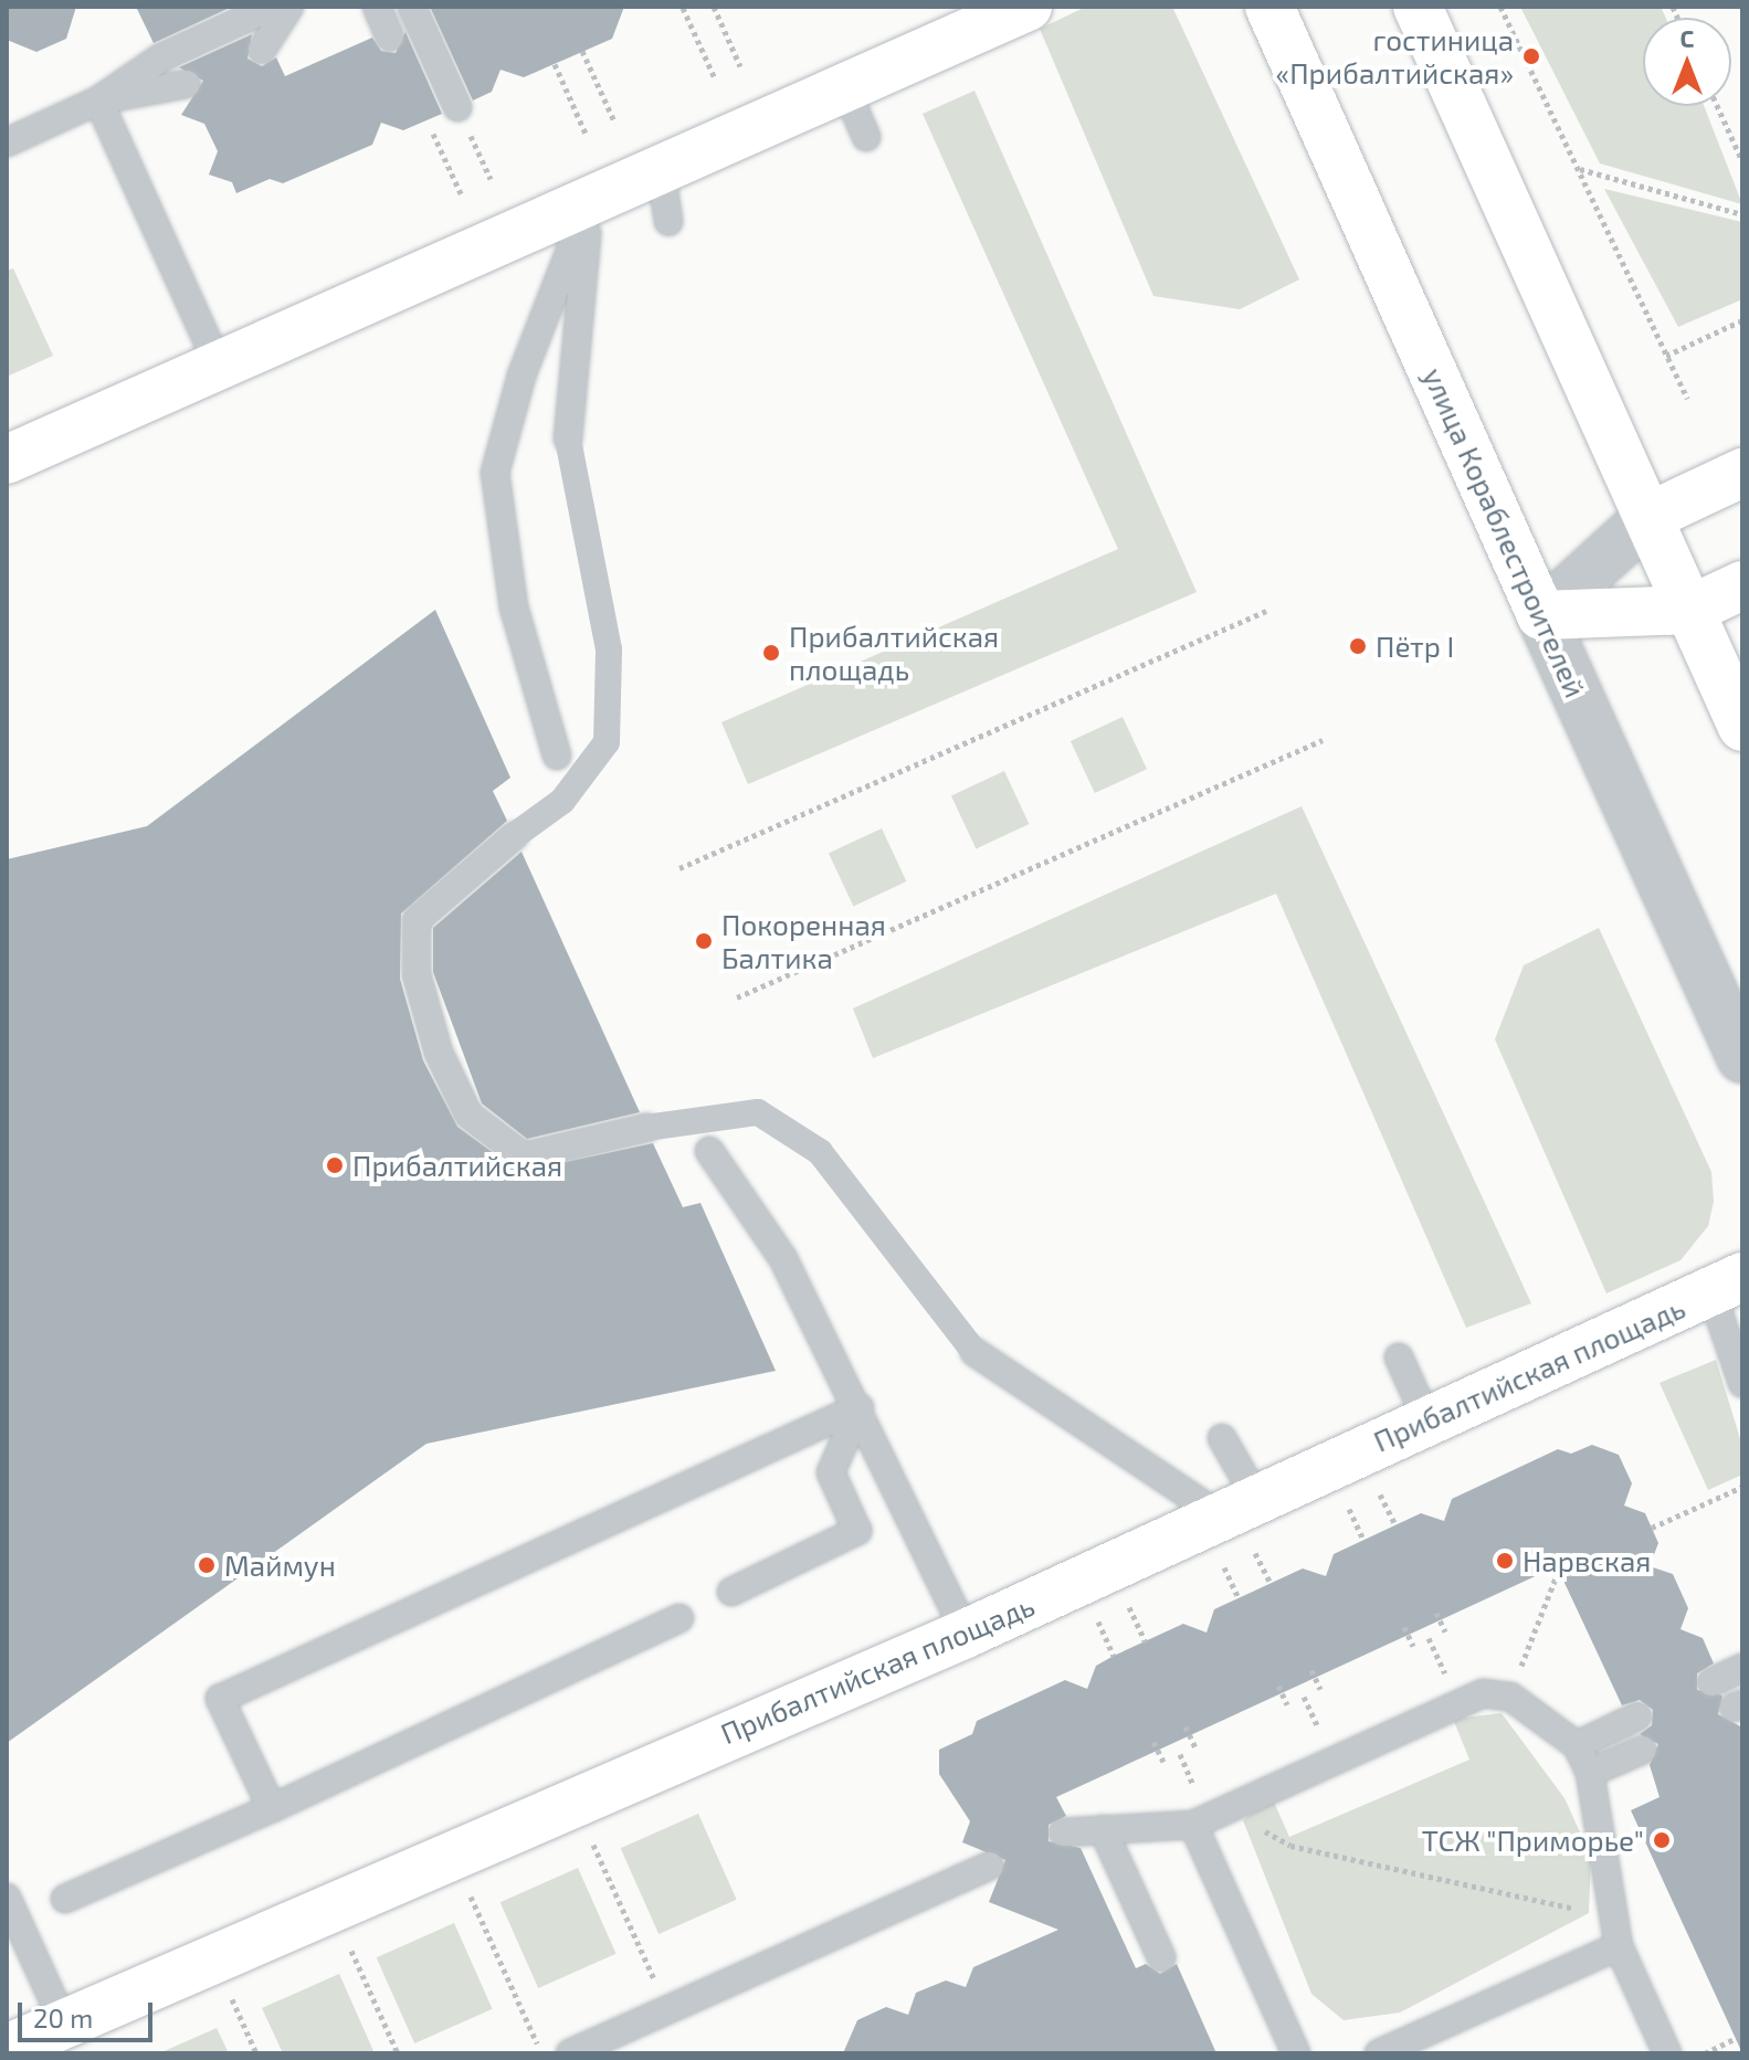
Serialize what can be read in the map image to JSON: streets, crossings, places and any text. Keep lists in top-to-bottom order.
{
  "streets": {
    "street": ["улица Кораблестроителей", "Прибалтийская площадь"]
  },
  "places": [
    "гостиница «Прибалтийская»",
    "Пётр I",
    "Прибалтийская площадь",
    "Покоренная Балтика",
    "Прибалтийская",
    "Нарвская",
    "Маймун",
    "ТСЖ \"Приморье\""
  ],
  "scale_bar": "20 m",
  "north": "top"
}
